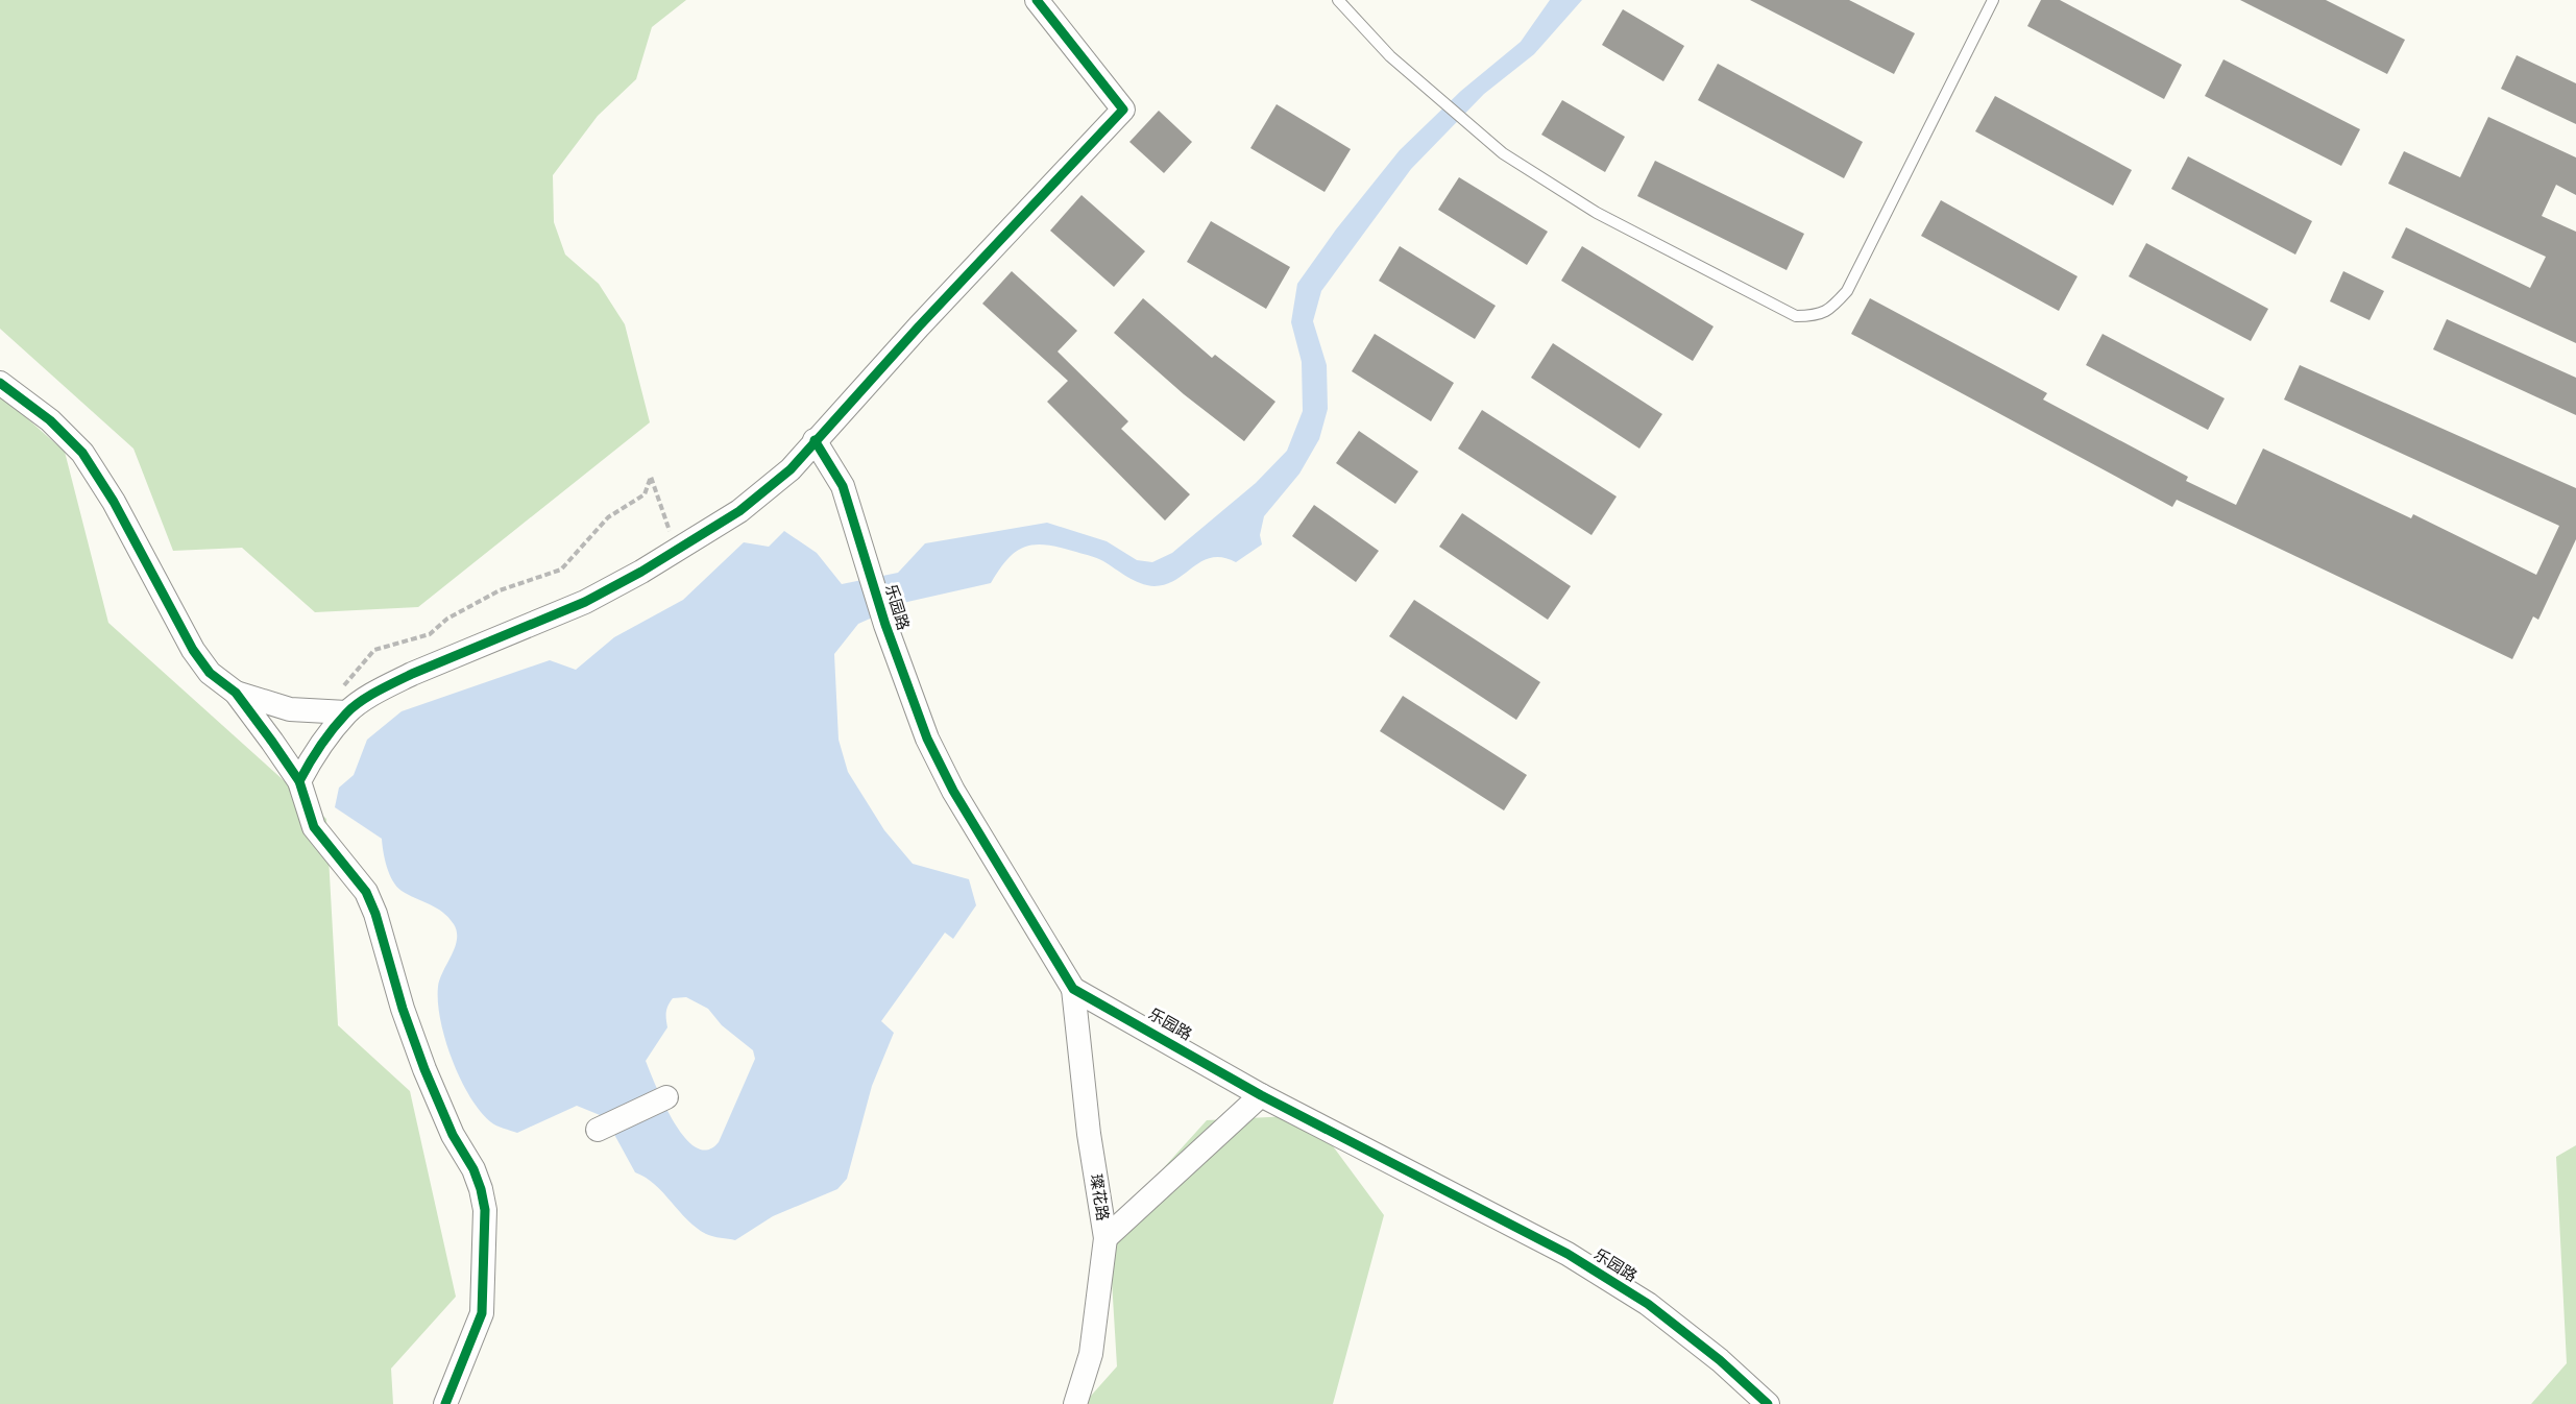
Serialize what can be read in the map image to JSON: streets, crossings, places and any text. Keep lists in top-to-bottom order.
{
  "streets": {
    "street": ["乐园路", "璨花路"]
  },
  "crossings": [
    ["乐园路", "璨花路"]
  ]
}
